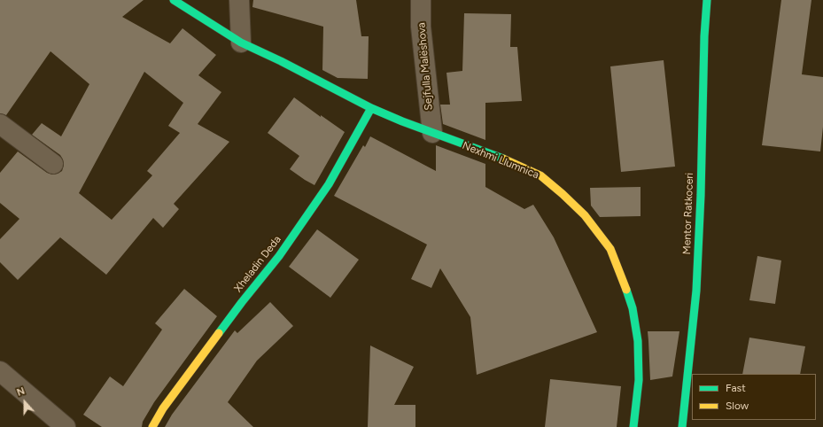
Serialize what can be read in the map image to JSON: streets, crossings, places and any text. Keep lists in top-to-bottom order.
{
  "streets": {
    "street": [
      "Sejfulla Malëshova",
      "Nexhmi Llumnica",
      "Mentor Ratkoceri",
      "Xheladin Deda"
    ]
  },
  "crossings": [
    ["Sejfulla Malëshova", "Nexhmi Llumnica"],
    ["Nexhmi Llumnica", "Xheladin Deda"]
  ],
  "legend": ["Fast", "Slow"],
  "north": "top"
}
